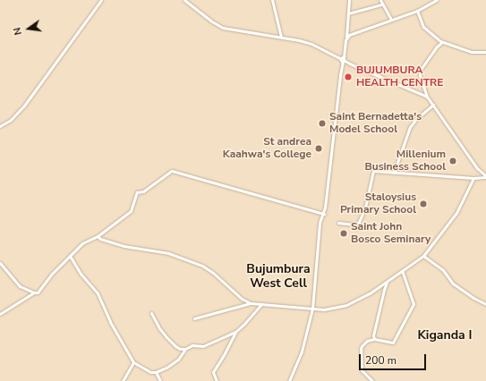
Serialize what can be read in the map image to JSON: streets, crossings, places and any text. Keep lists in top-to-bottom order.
{
  "districts": ["Bujumbura West Cell", "Kiganda I"],
  "places": [
    "BUJUMBURA HEALTH CENTRE",
    "Saint Bernadetta's Model School",
    "St andrea Kaahwa's College",
    "Millenium Business School",
    "Staloysius Primary School",
    "Saint John Bosco Seminary"
  ],
  "scale_bar": "200 m",
  "north": "left"
}
